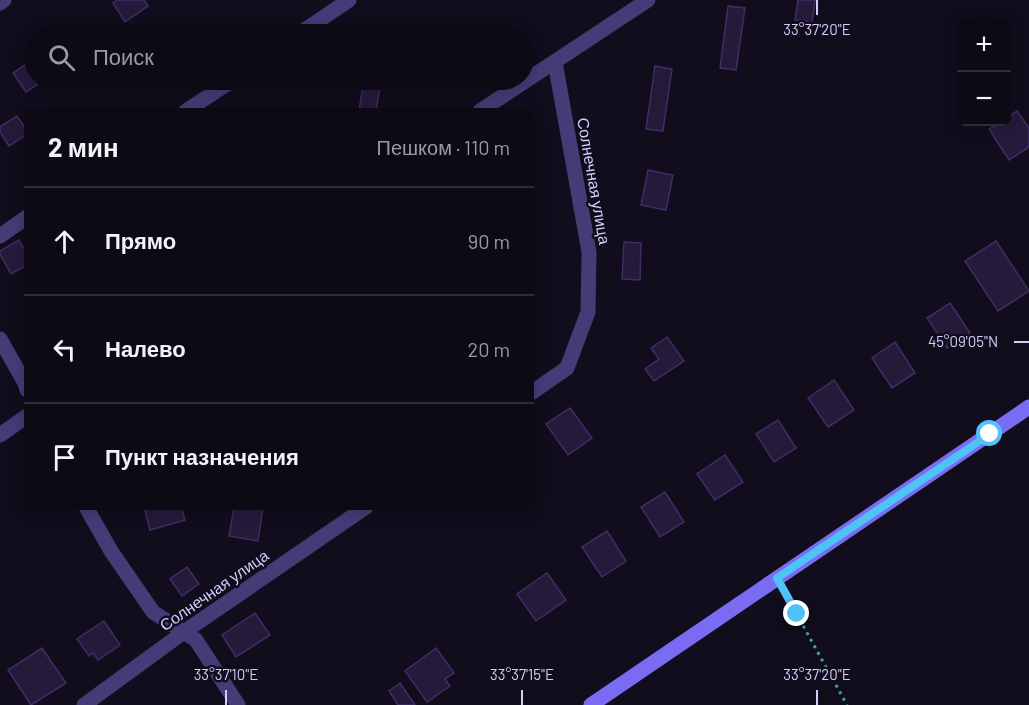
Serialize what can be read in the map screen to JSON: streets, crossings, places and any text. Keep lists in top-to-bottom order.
{
  "streets": {
    "street": ["Солнечная улица"]
  },
  "page": {
    "map_buttons": ["+", "−"],
    "search": "Поиск",
    "heading": ["2 мин", "Пешком · 110 m"],
    "list": [
      ["Прямо", "90 m"],
      ["Налево", "20 m"],
      "Пункт назначения"
    ]
  },
  "coordinates": [
    "33°37'20\"E",
    "45°09'05\"N",
    "33°37'10\"E",
    "33°37'15\"E"
  ]
}
